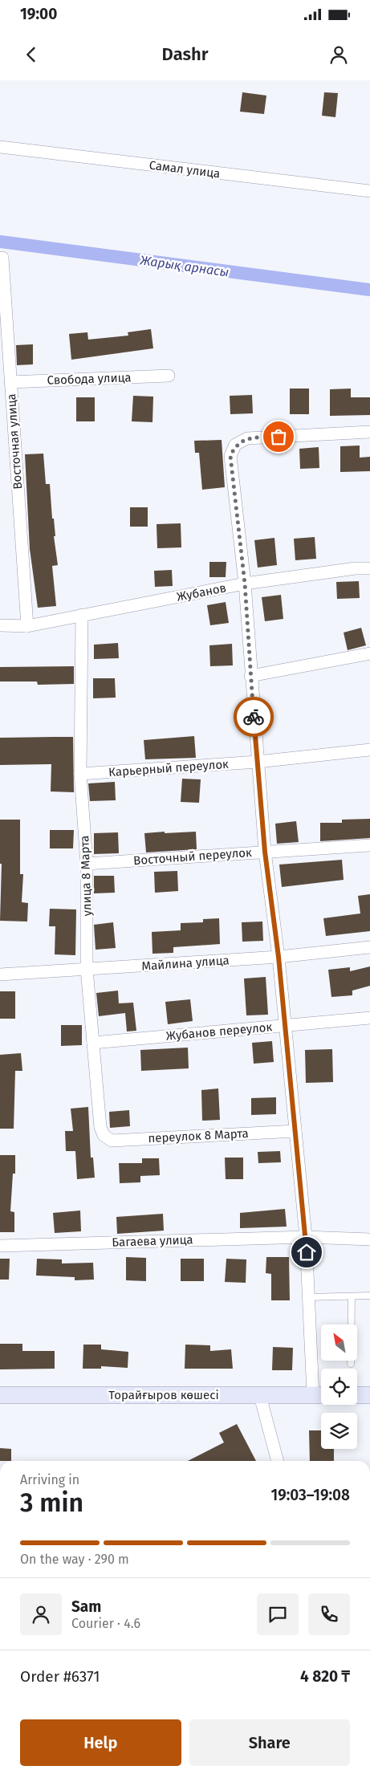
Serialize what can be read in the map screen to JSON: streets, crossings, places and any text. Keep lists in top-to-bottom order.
{
  "streets": {
    "street": [
      "Самал улица",
      "Свобода улица",
      "Восточная улица",
      "Жубанов",
      "Карьерный переулок",
      "Восточный переулок",
      "улица 8 Марта",
      "Майлина улица",
      "Жубанов переулок",
      "переулок 8 Марта",
      "Багаева улица",
      "Торайғыров көшесі"
    ]
  },
  "crossings": [
    ["Свобода улица", "Восточная улица"],
    ["Восточная улица", "Жубанов"],
    ["Жубанов", "улица 8 Марта"],
    ["Карьерный переулок", "улица 8 Марта"],
    ["Восточный переулок", "улица 8 Марта"],
    ["улица 8 Марта", "Майлина улица"],
    ["улица 8 Марта", "Жубанов переулок"],
    ["улица 8 Марта", "переулок 8 Марта"]
  ],
  "water": ["Жарық арнасы"],
  "north": "top left",
  "page": {
    "status": "19:00",
    "header": "Dashr",
    "heading": ["3 min", "Arriving in", "19:03–19:08"],
    "panel": [
      "Sam",
      "Courier · 4.6",
      "Order #6371",
      "4 820 ₸"
    ],
    "bar": "On the way · 290 m",
    "buttons": ["Help", "Share"]
  }
}
